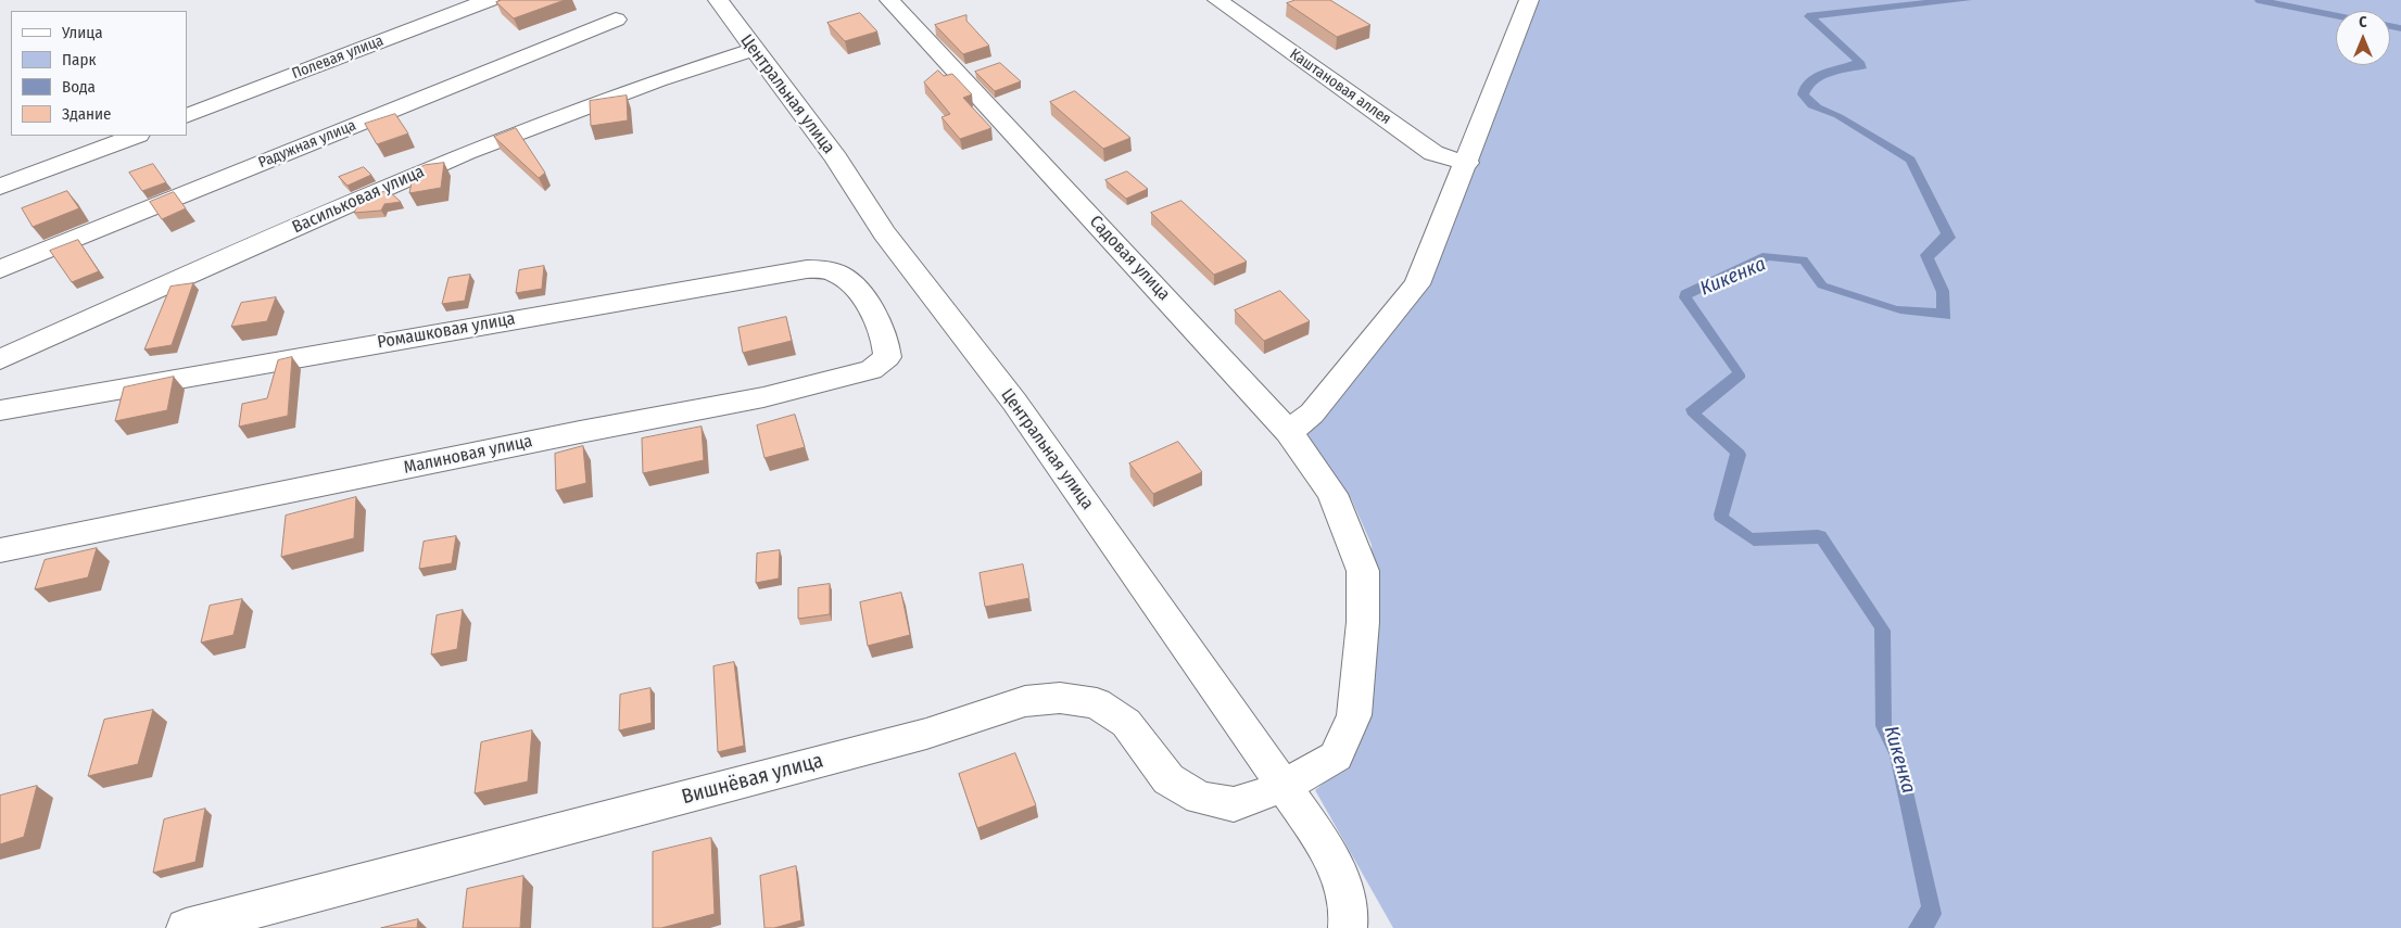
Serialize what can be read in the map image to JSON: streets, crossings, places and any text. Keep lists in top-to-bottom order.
{
  "streets": {
    "street": [
      "Полевая улица",
      "Каштановая аллея",
      "Центральная улица",
      "Радужная улица",
      "Васильковая улица",
      "Садовая улица",
      "Ромашковая улица",
      "Малиновая улица",
      "Вишнёвая улица"
    ]
  },
  "crossings": [
    ["Центральная улица", "Васильковая улица"],
    ["Центральная улица", "Вишнёвая улица"],
    ["Садовая улица", "Вишнёвая улица"],
    ["Ромашковая улица", "Малиновая улица"]
  ],
  "water": ["Кикенка"],
  "legend": [
    "Улица",
    "Парк",
    "Вода",
    "Здание"
  ],
  "north": "top"
}
